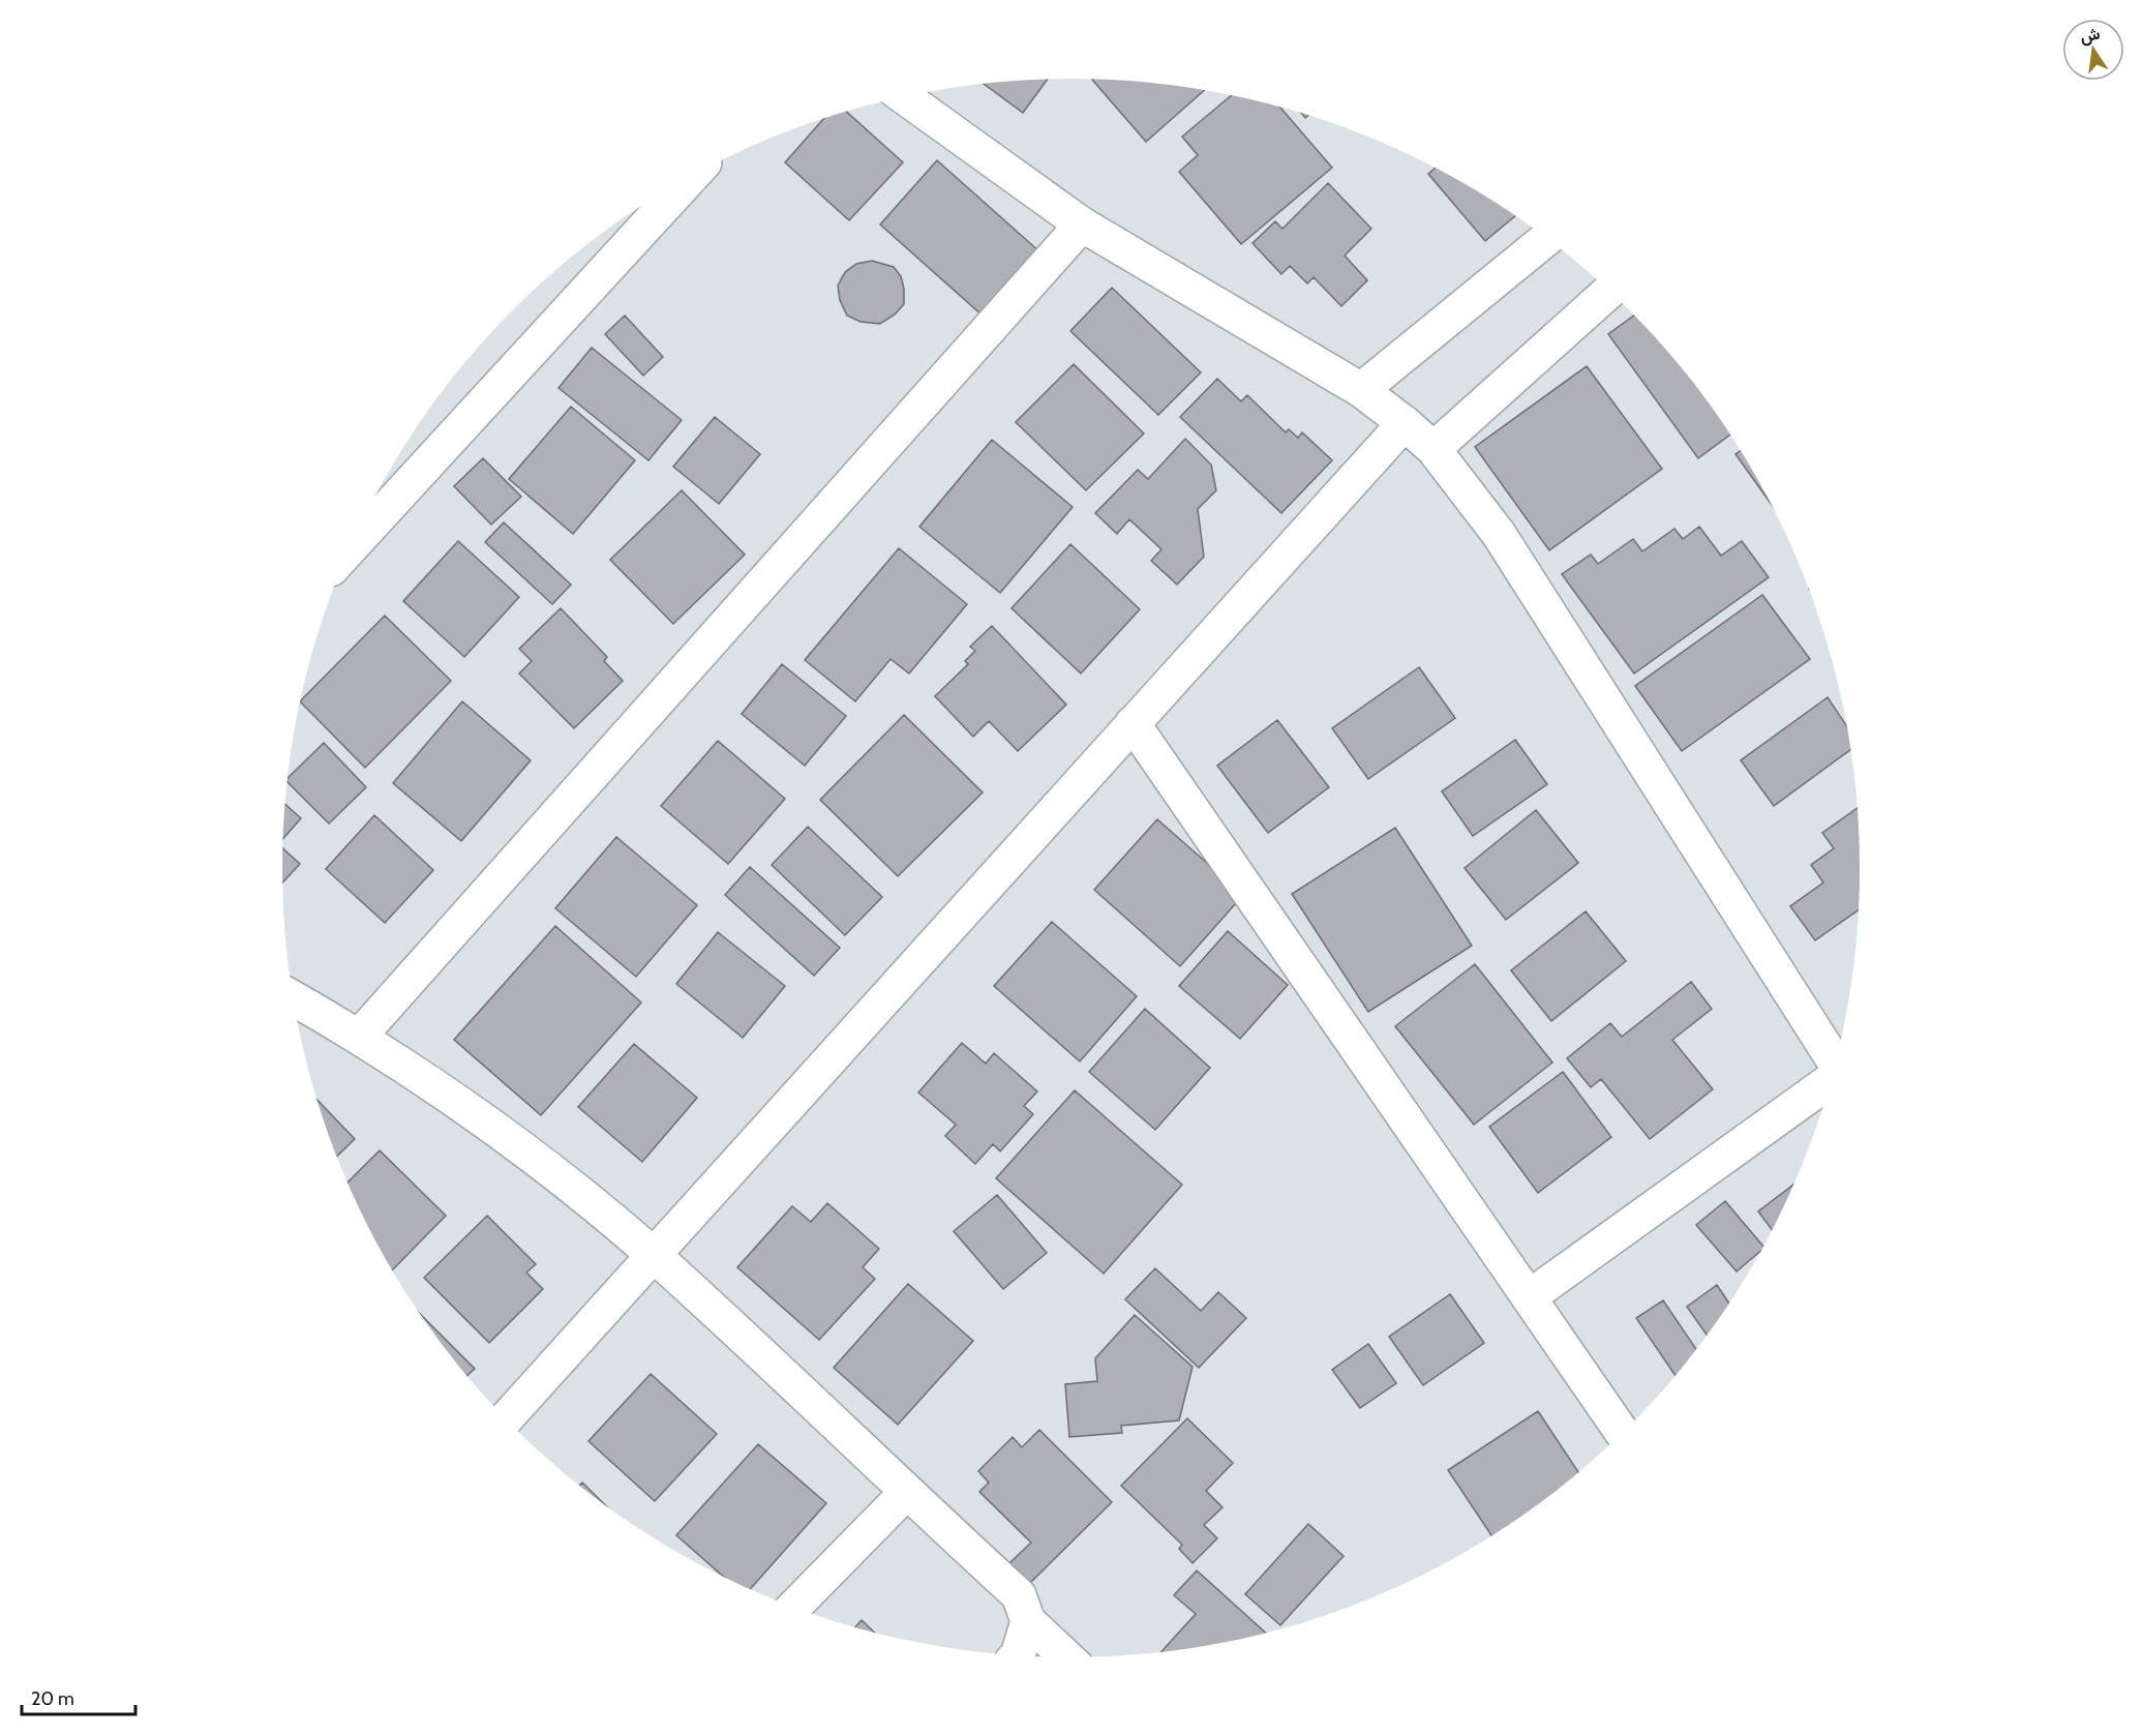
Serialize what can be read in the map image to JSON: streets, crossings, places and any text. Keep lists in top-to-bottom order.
{
  "scale_bar": "20 m",
  "north": "top"
}
